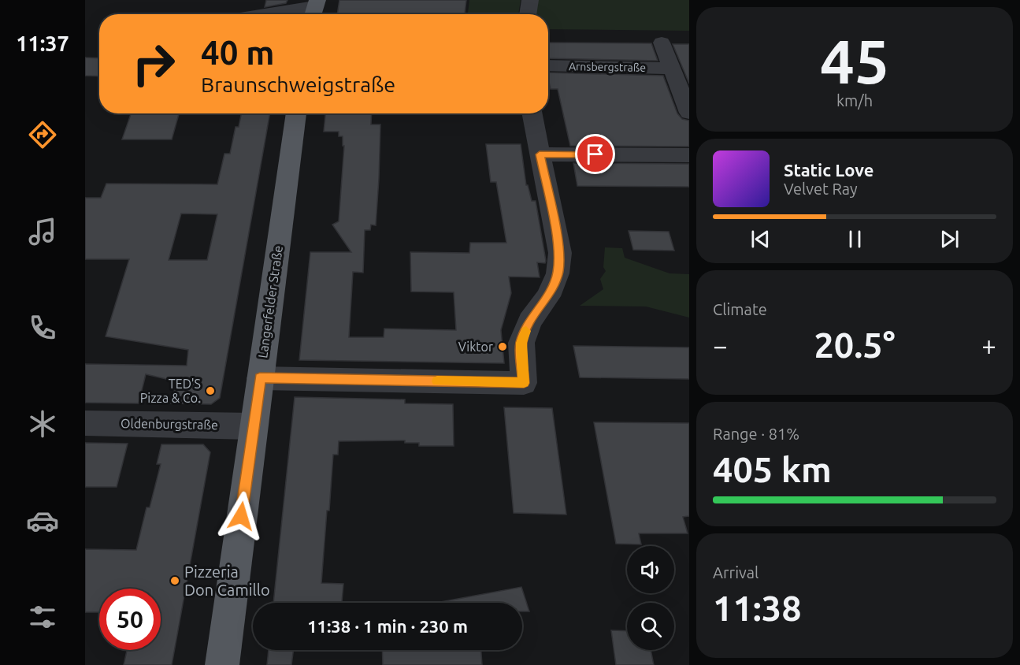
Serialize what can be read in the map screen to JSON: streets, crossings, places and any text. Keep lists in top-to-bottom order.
{
  "streets": {
    "main road": ["Langerfelder Straße"],
    "street": ["Arnsbergstraße", "Oldenburgstraße"]
  },
  "crossings": [
    ["Langerfelder Straße", "Oldenburgstraße"]
  ],
  "places": ["Viktor", "TED'S Pizza & Co.", "Pizzeria Don Camillo"],
  "page": {
    "tabs": "11:37",
    "tile": [
      ["45", "km/h"],
      "Climate",
      ["Range · 81%", "405 km"],
      ["Arrival", "11:38"]
    ],
    "turn": ["40 m", "Braunschweigstraße"],
    "song": ["Static Love", "Velvet Ray"],
    "heat": ["−", "20.5°", "+"],
    "limit": "50",
    "trip": "11:38 · 1 min · 230 m"
  }
}
